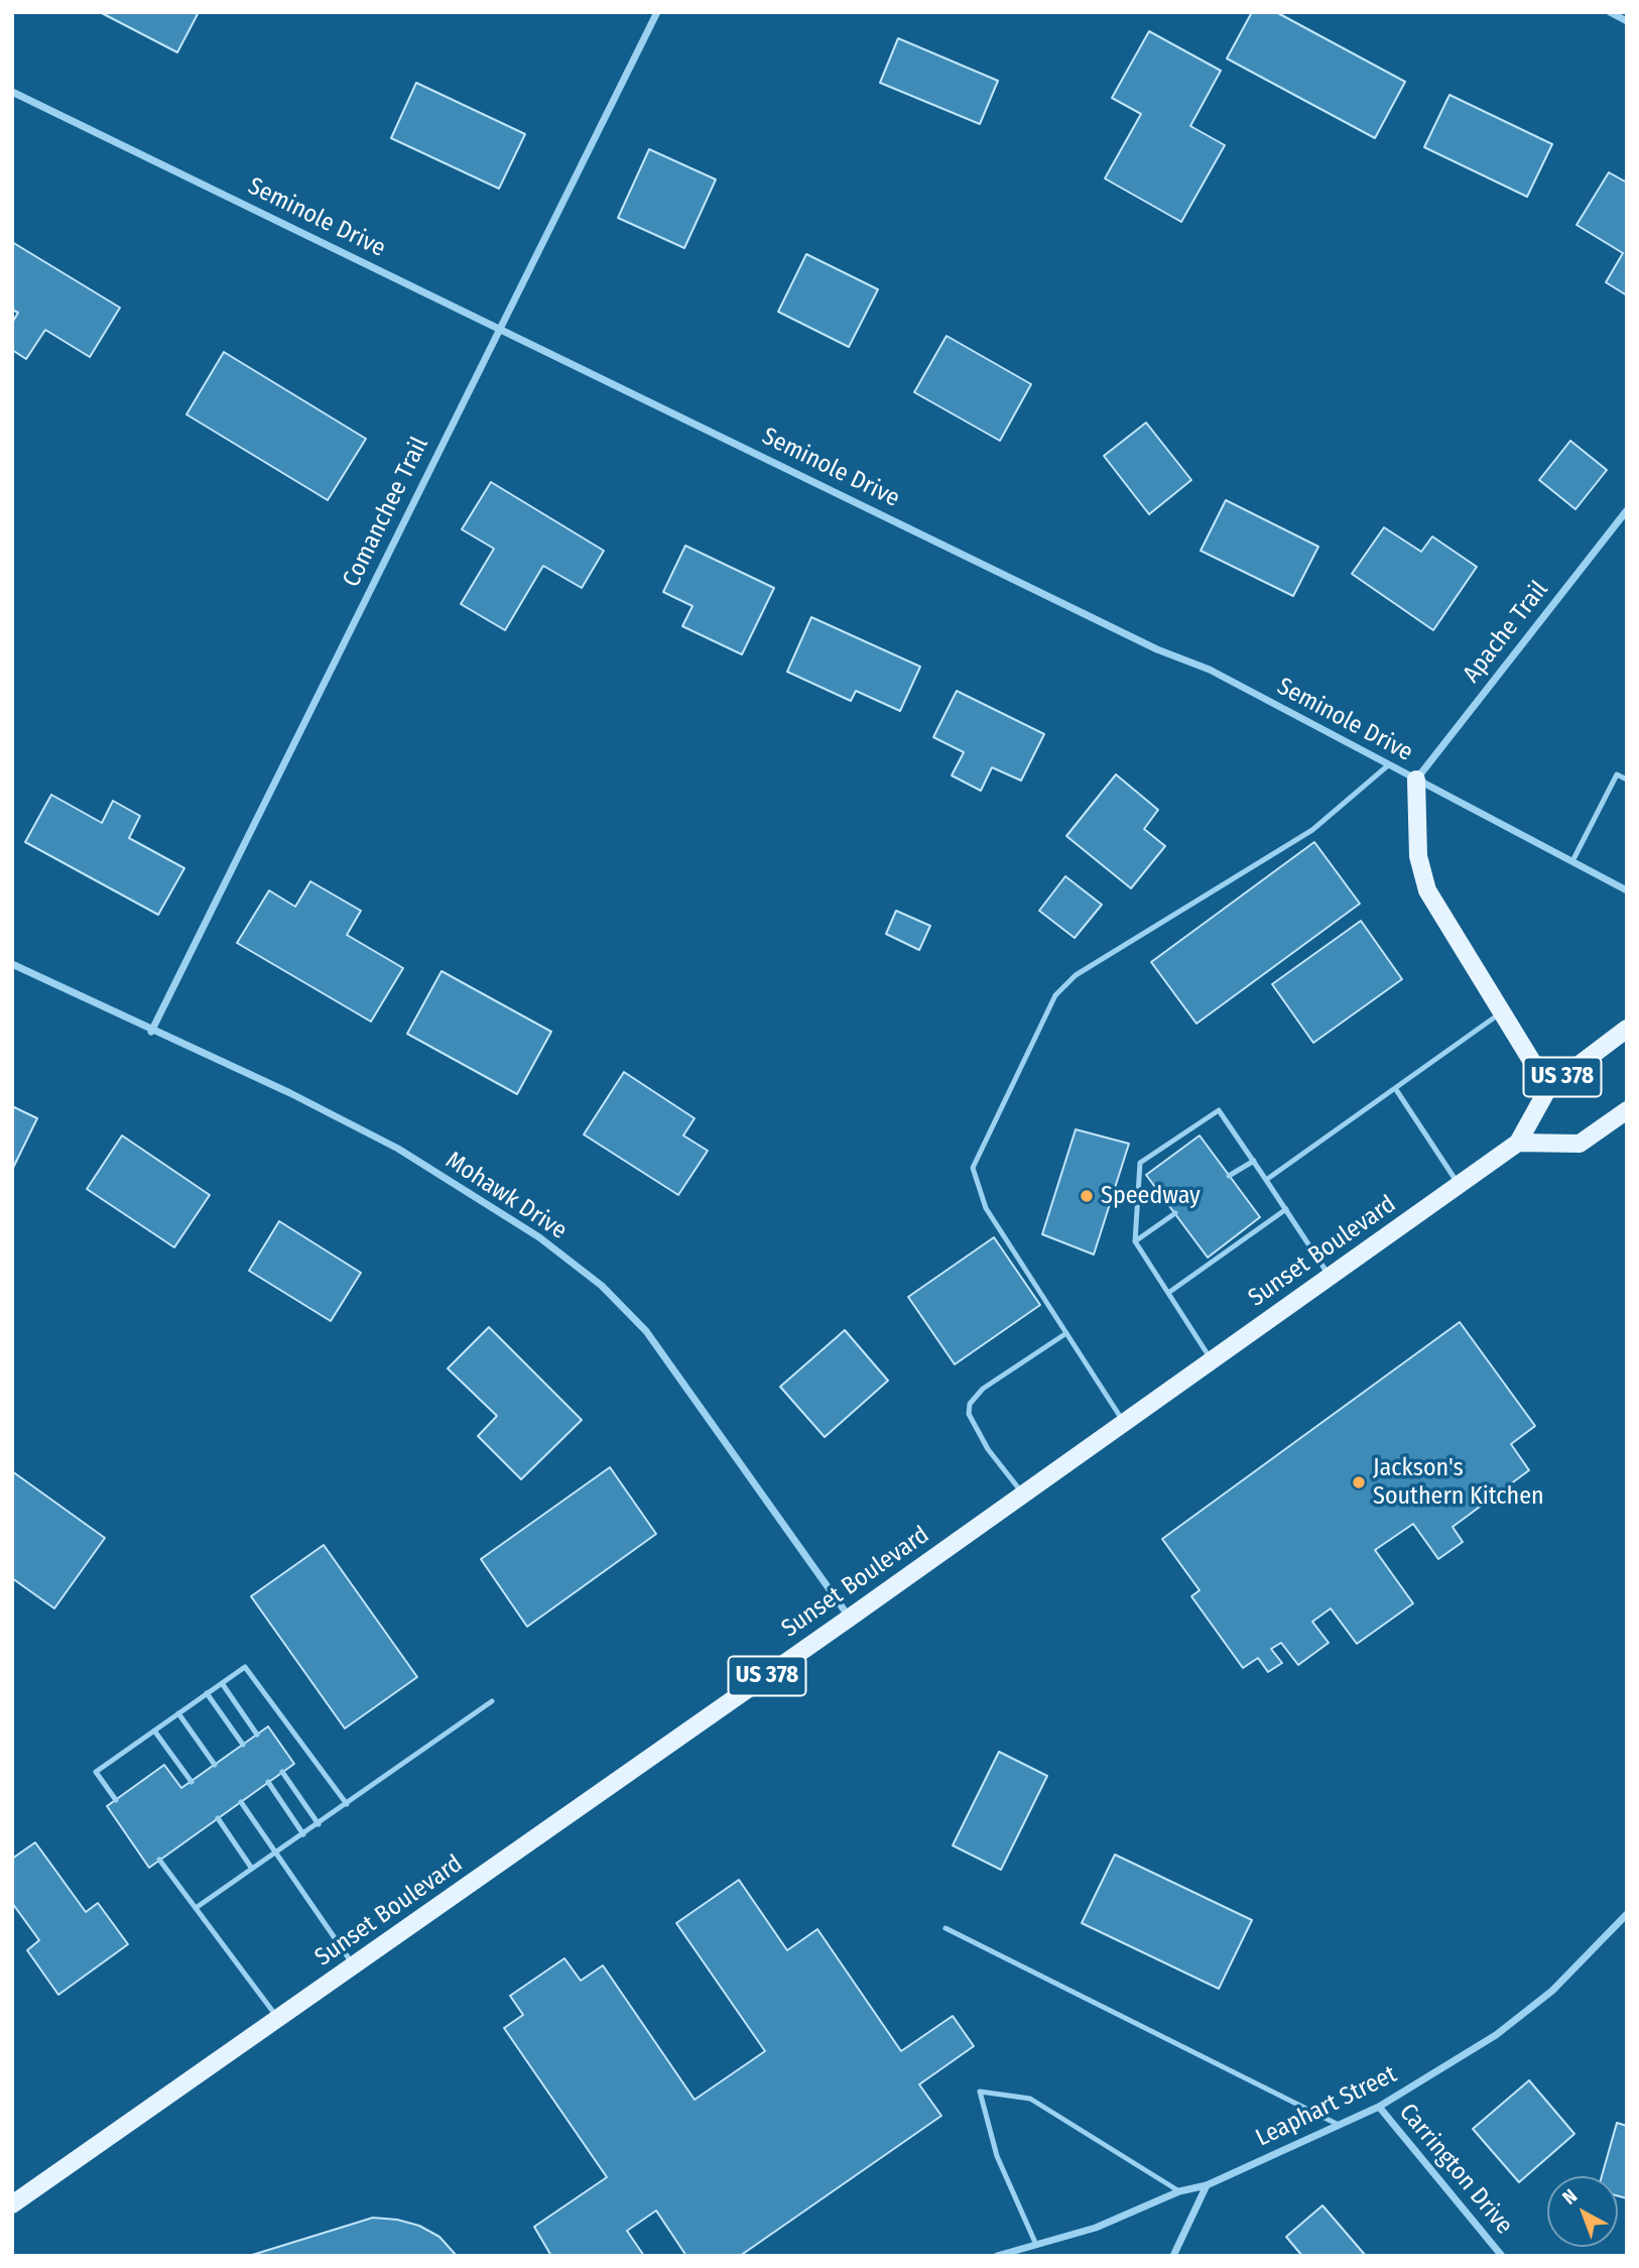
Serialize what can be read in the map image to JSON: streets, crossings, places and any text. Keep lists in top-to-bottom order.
{
  "streets": {
    "main road": ["US 378", "Sunset Boulevard"],
    "street": [
      "Seminole Drive",
      "Comanchee Trail",
      "Apache Trail",
      "Mohawk Drive",
      "Leaphart Street",
      "Carrington Drive"
    ]
  },
  "crossings": [
    ["Seminole Drive", "Comanchee Trail"],
    ["Seminole Drive", "Apache Trail"],
    ["Comanchee Trail", "Mohawk Drive"],
    ["US 378", "Sunset Boulevard"],
    ["Mohawk Drive", "Sunset Boulevard"],
    ["Leaphart Street", "Carrington Drive"]
  ],
  "places": ["Speedway", "Jackson's Southern Kitchen"],
  "north": "top left"
}
